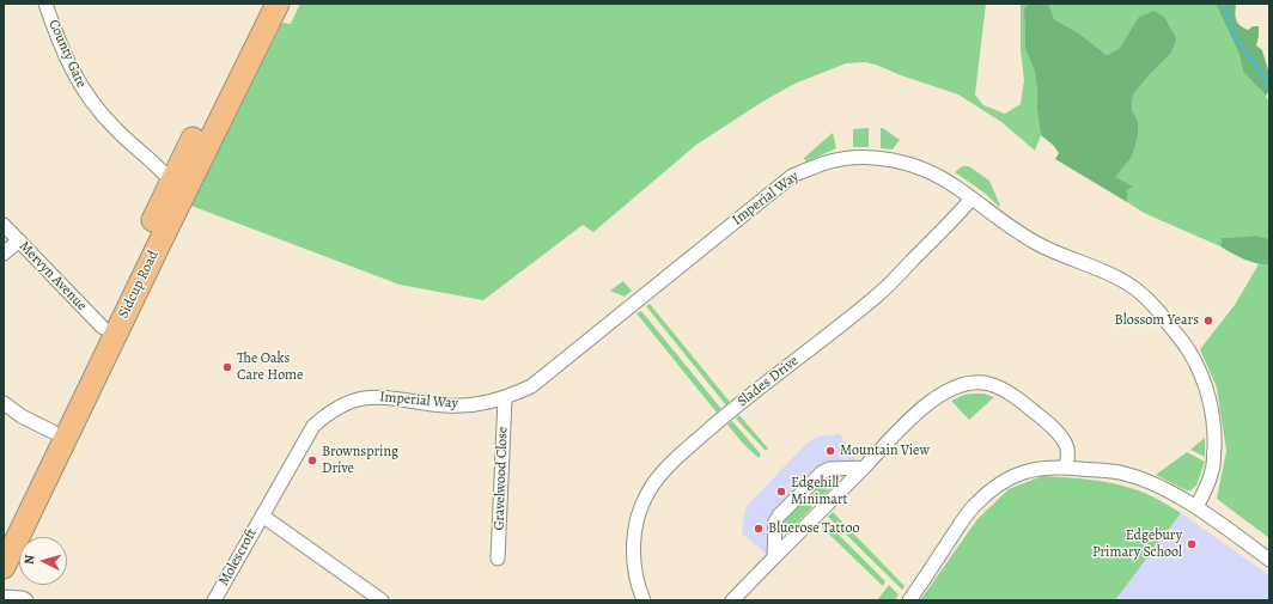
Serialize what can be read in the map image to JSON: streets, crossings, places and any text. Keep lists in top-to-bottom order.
{
  "streets": {
    "highway": ["Sidcup Road"],
    "street": [
      "County Gate",
      "Imperial Way",
      "Mervyn Avenue",
      "Slades Drive",
      "Gravelwood Close",
      "Molescroft"
    ]
  },
  "crossings": [
    ["County Gate", "Sidcup Road"],
    ["Imperial Way", "Slades Drive"],
    ["Imperial Way", "Gravelwood Close"],
    ["Imperial Way", "Molescroft"],
    ["Mervyn Avenue", "Sidcup Road"]
  ],
  "places": [
    "Blossom Years",
    "The Oaks Care Home",
    "Mountain View",
    "Brownspring Drive",
    "Edgehill Minimart",
    "Bluerose Tattoo",
    "Edgebury Primary School"
  ],
  "north": "left"
}
